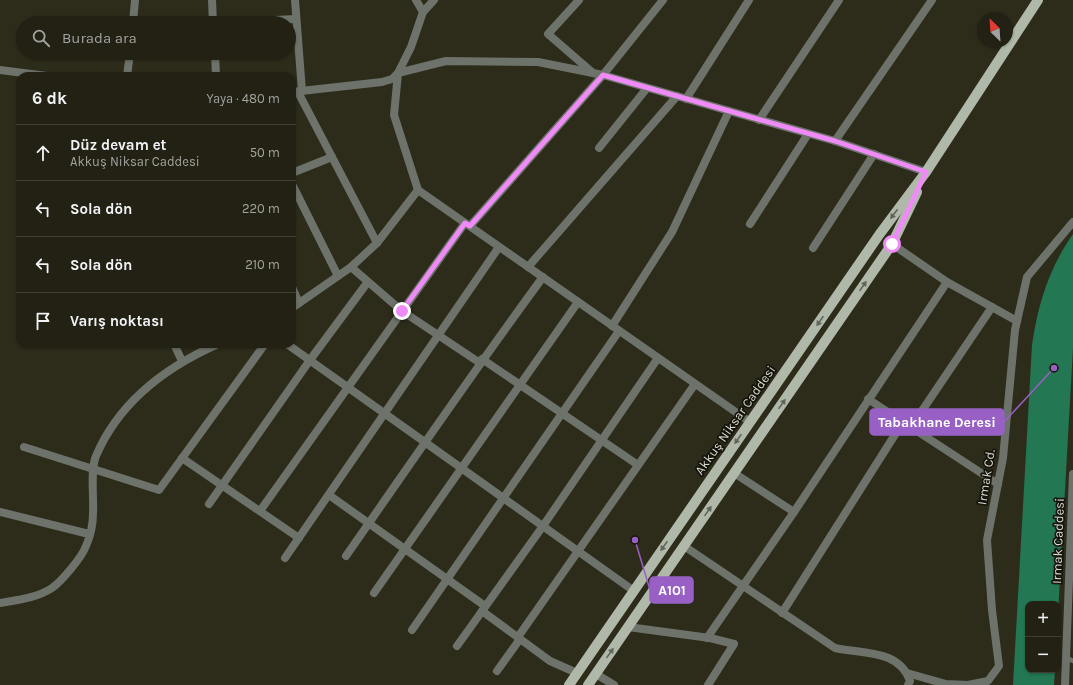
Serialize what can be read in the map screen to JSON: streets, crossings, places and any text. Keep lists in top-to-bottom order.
{
  "streets": {
    "main road": ["Akkuş Niksar Caddesi"],
    "street": ["Irmak Cd.", "Irmak Caddesi"]
  },
  "places": ["Tabakhane Deresi", "A101"],
  "north": "top left",
  "page": {
    "search": "Burada ara",
    "heading": ["6 dk", "Yaya · 480 m"],
    "list": [
      ["Düz devam et", "Akkuş Niksar Caddesi", "50 m"],
      ["Sola dön", "220 m"],
      ["Sola dön", "210 m"],
      "Varış noktası"
    ],
    "map_buttons": ["+", "−"]
  }
}
